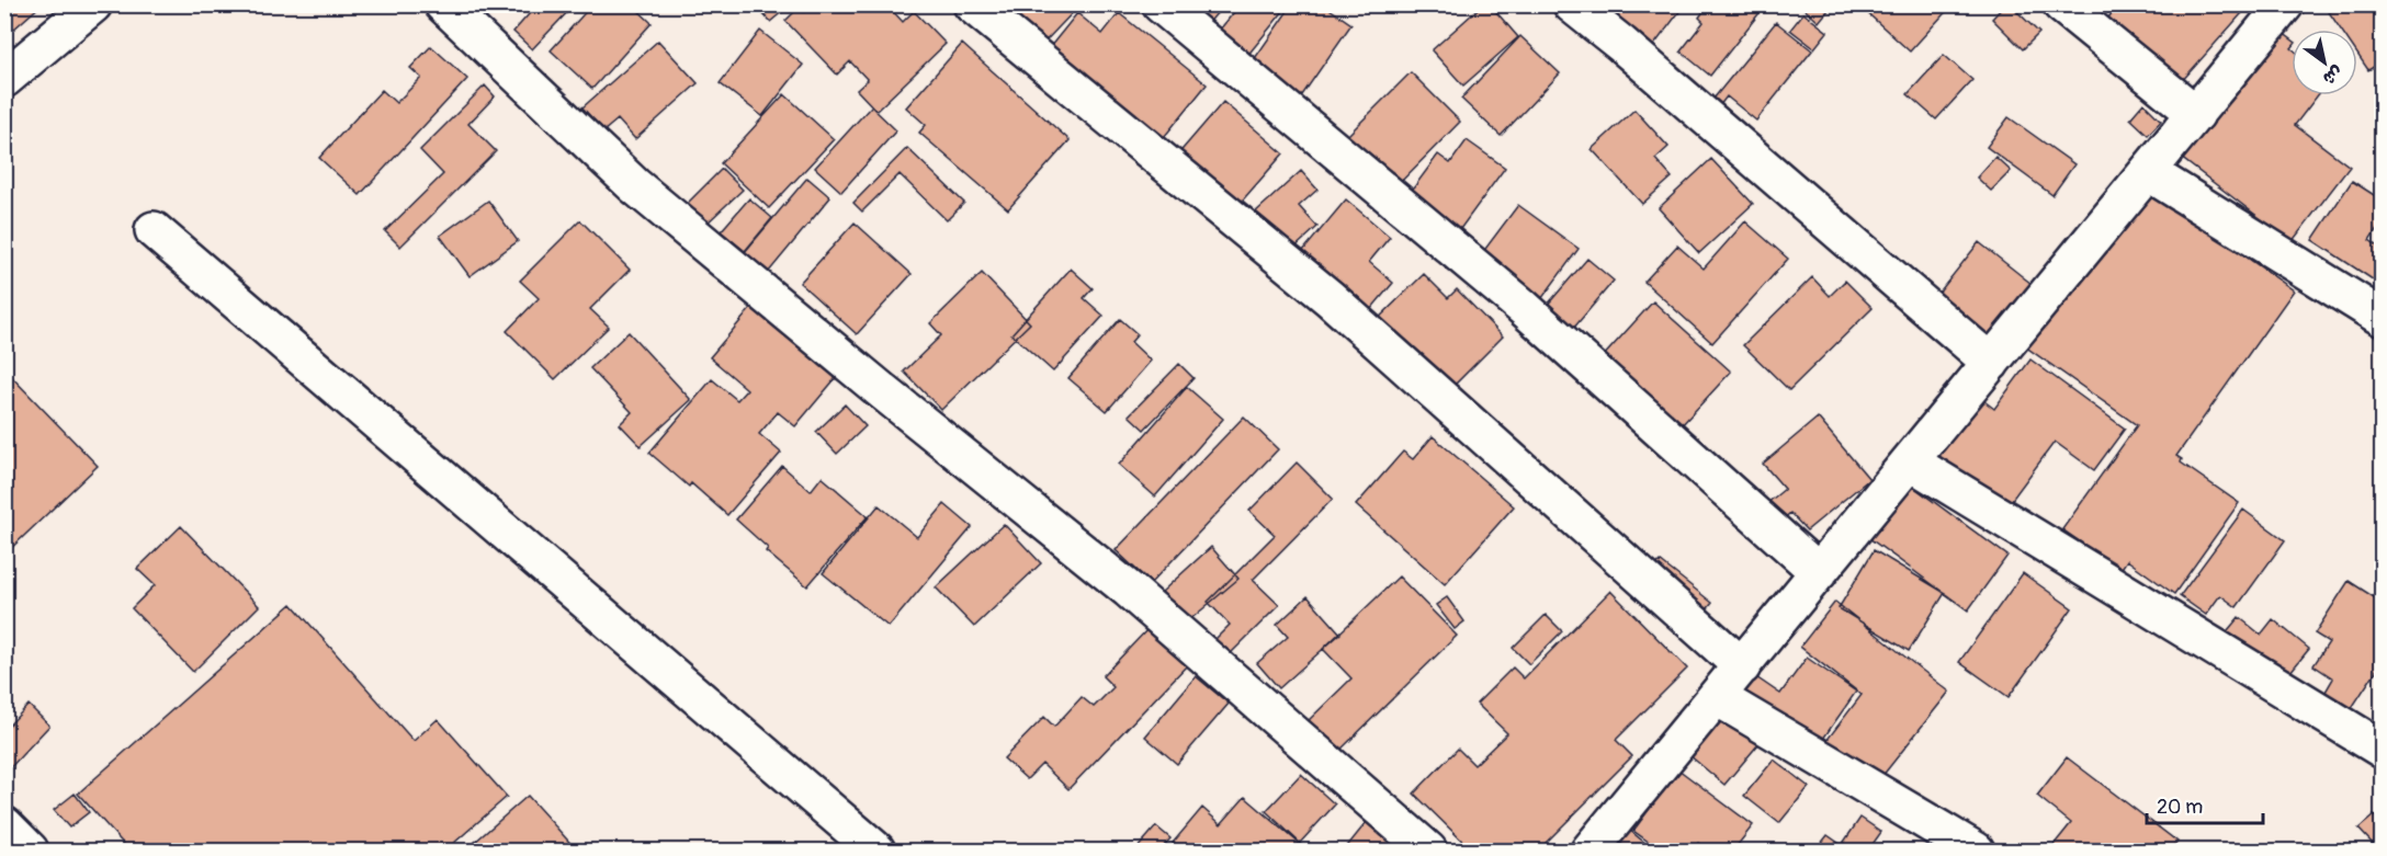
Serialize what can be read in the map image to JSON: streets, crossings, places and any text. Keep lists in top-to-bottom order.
{
  "scale_bar": "20 m",
  "north": "bottom right"
}
